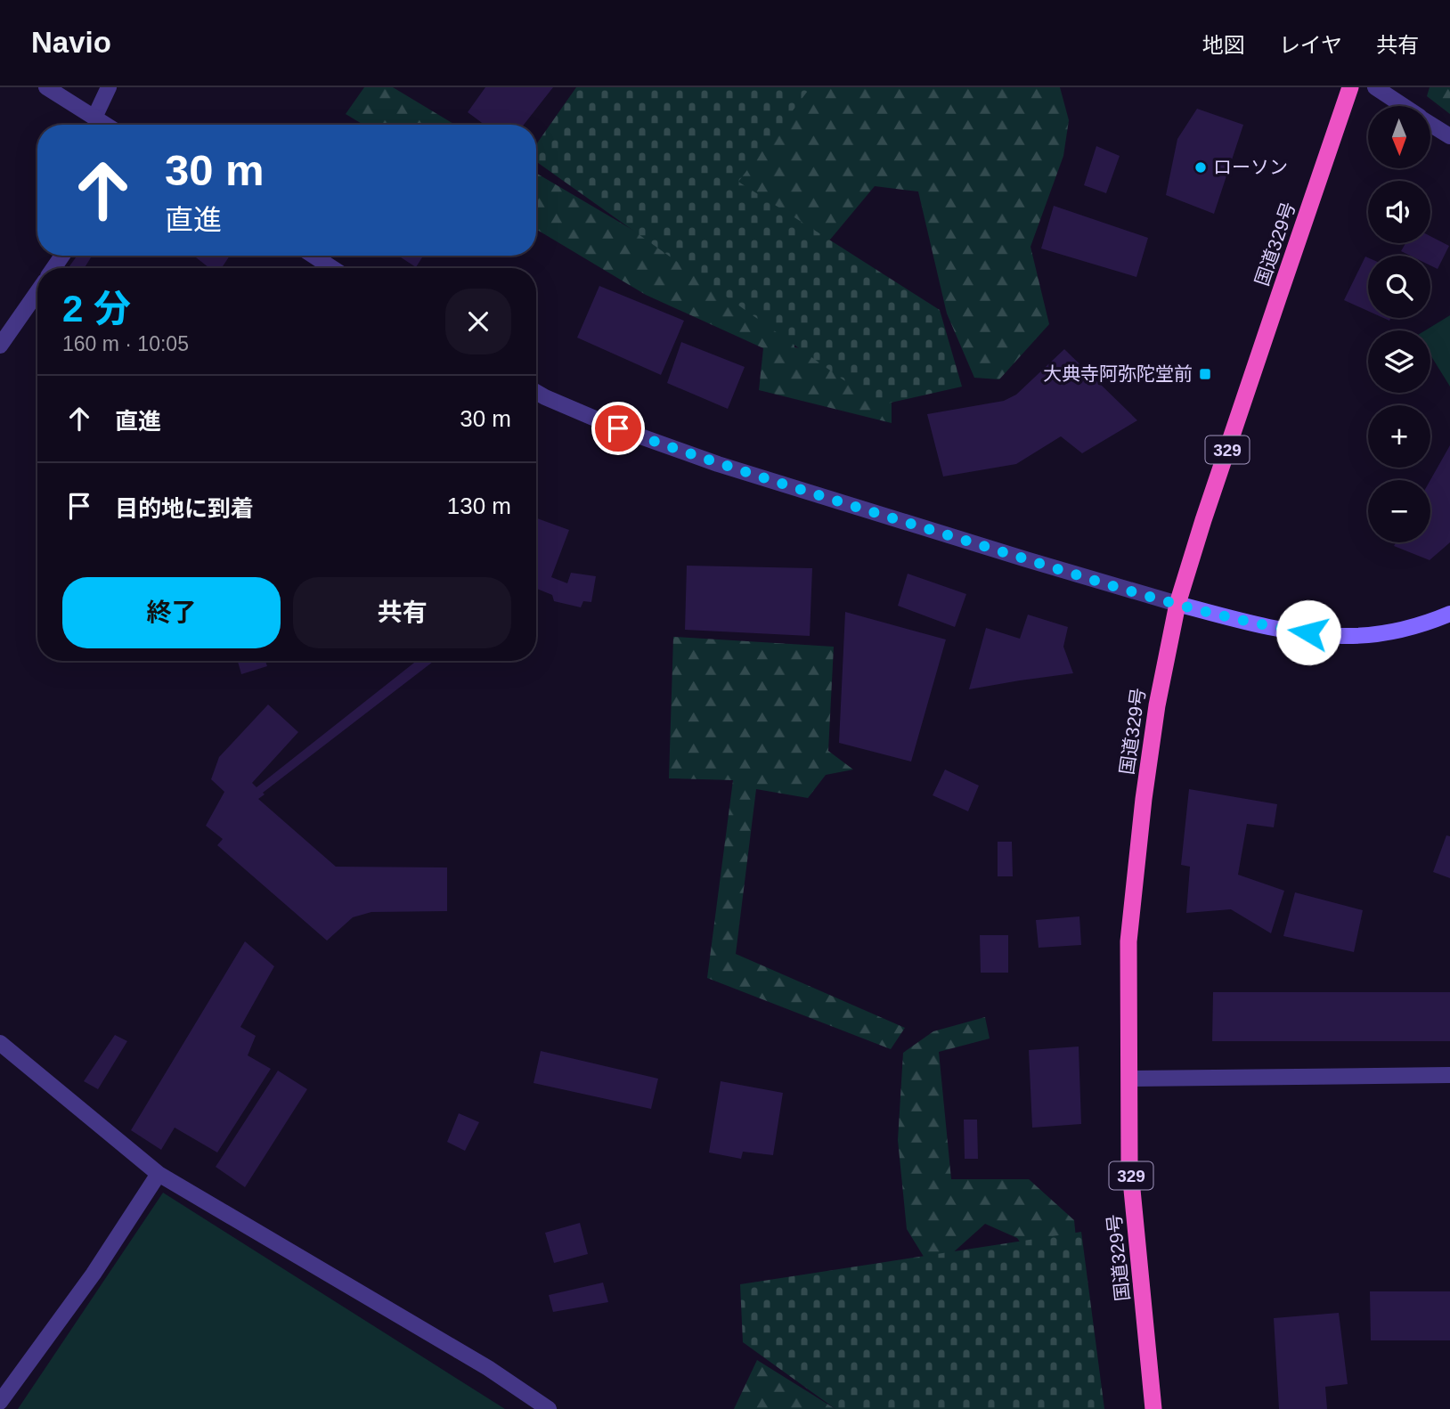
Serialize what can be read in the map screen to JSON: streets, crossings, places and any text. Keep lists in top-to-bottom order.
{
  "streets": {
    "highway": ["国道329号", "329"]
  },
  "places": {
    "other": ["ローソン"],
    "transit": ["大典寺阿弥陀堂前"]
  },
  "north": "bottom",
  "page": {
    "header": "Navio",
    "nav": ["地図", "レイヤ", "共有"],
    "map_buttons": ["+", "−"],
    "turn": ["30 m", "直進"],
    "heading": ["2 分", "160 m · 10:05"],
    "list": [
      {
        "name": "直進",
        "value": "30 m"
      },
      {
        "name": "目的地に到着",
        "value": "130 m"
      }
    ],
    "buttons": ["終了", "共有"]
  }
}
